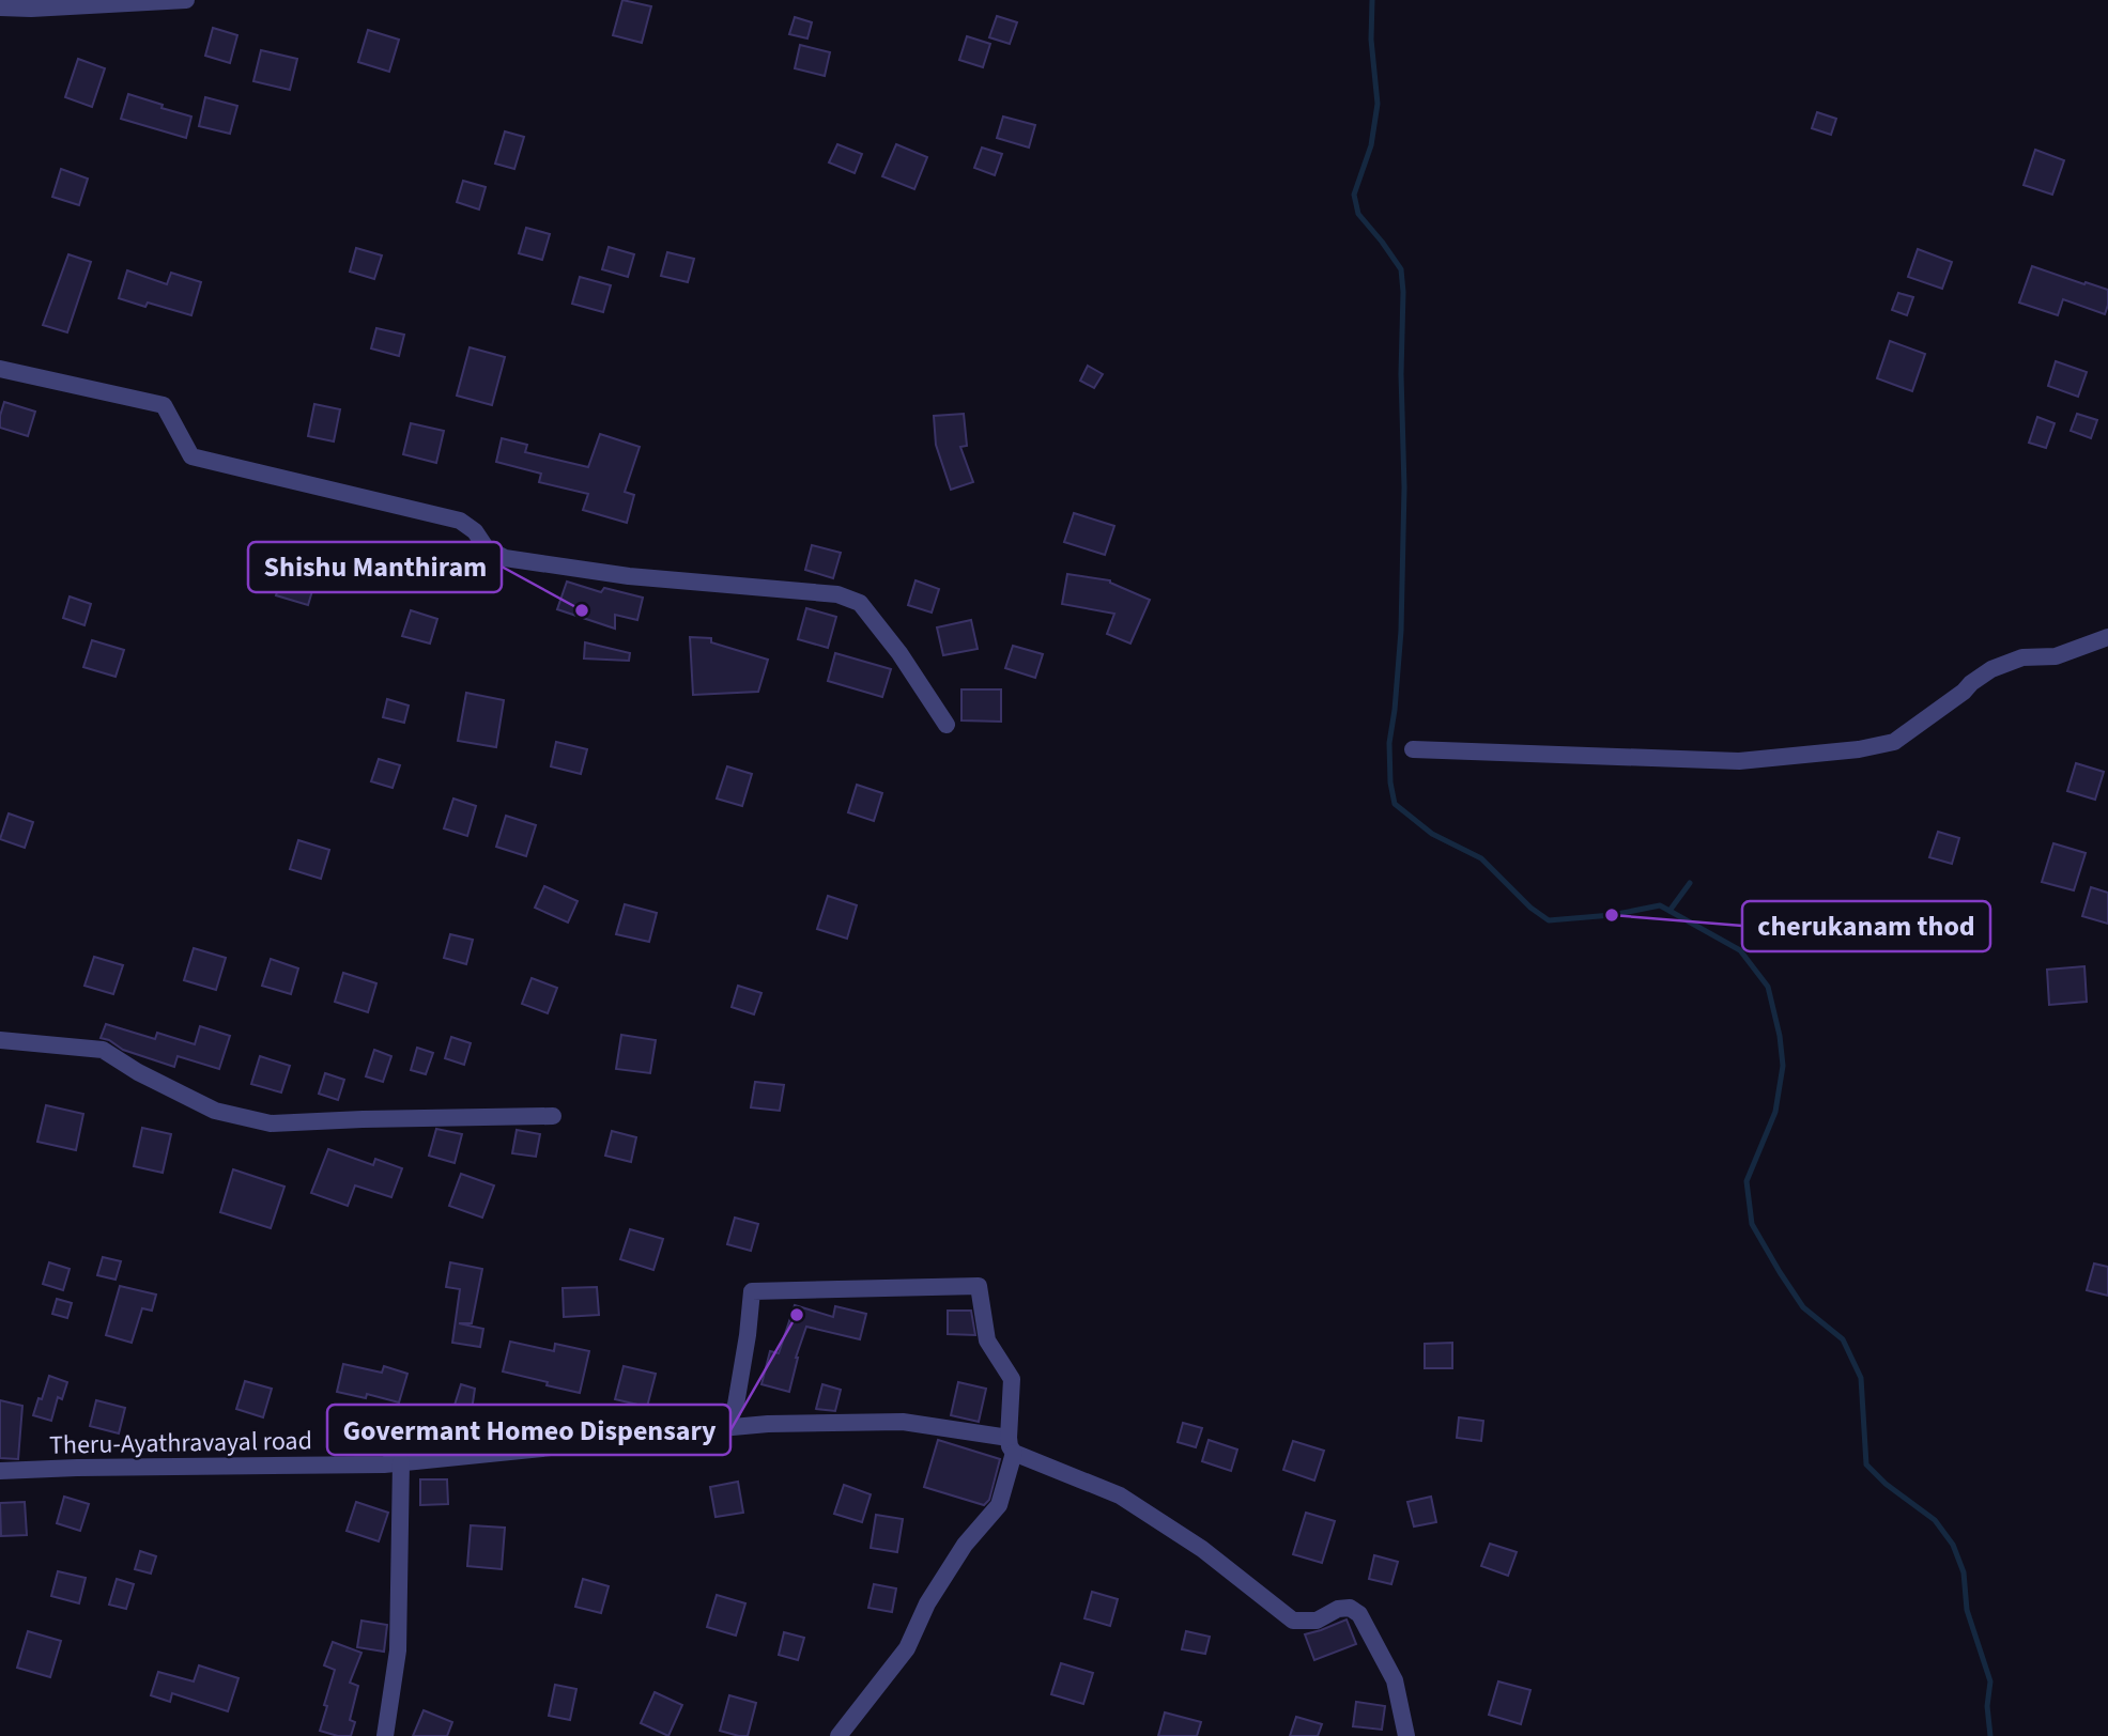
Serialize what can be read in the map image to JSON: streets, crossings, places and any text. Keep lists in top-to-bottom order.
{
  "streets": {
    "street": ["Theru-Ayathravayal road"]
  },
  "places": ["Shishu Manthiram", "cherukanam thod", "Govermant Homeo Dispensary"]
}
